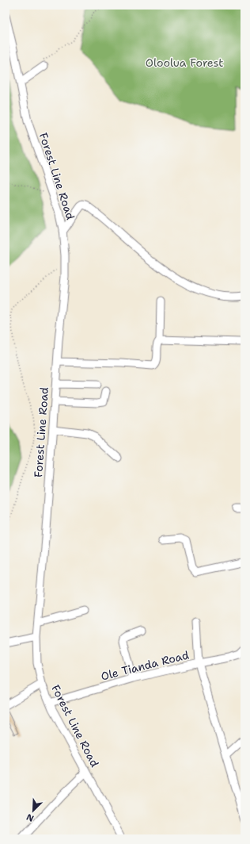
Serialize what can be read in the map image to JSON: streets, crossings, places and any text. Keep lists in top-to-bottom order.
{
  "streets": {
    "street": ["Forest Line Road", "Ole Tianda Road"]
  },
  "crossings": [
    ["Forest Line Road", "Ole Tianda Road"]
  ],
  "parks": ["Oloolua Forest"],
  "north": "bottom left"
}
